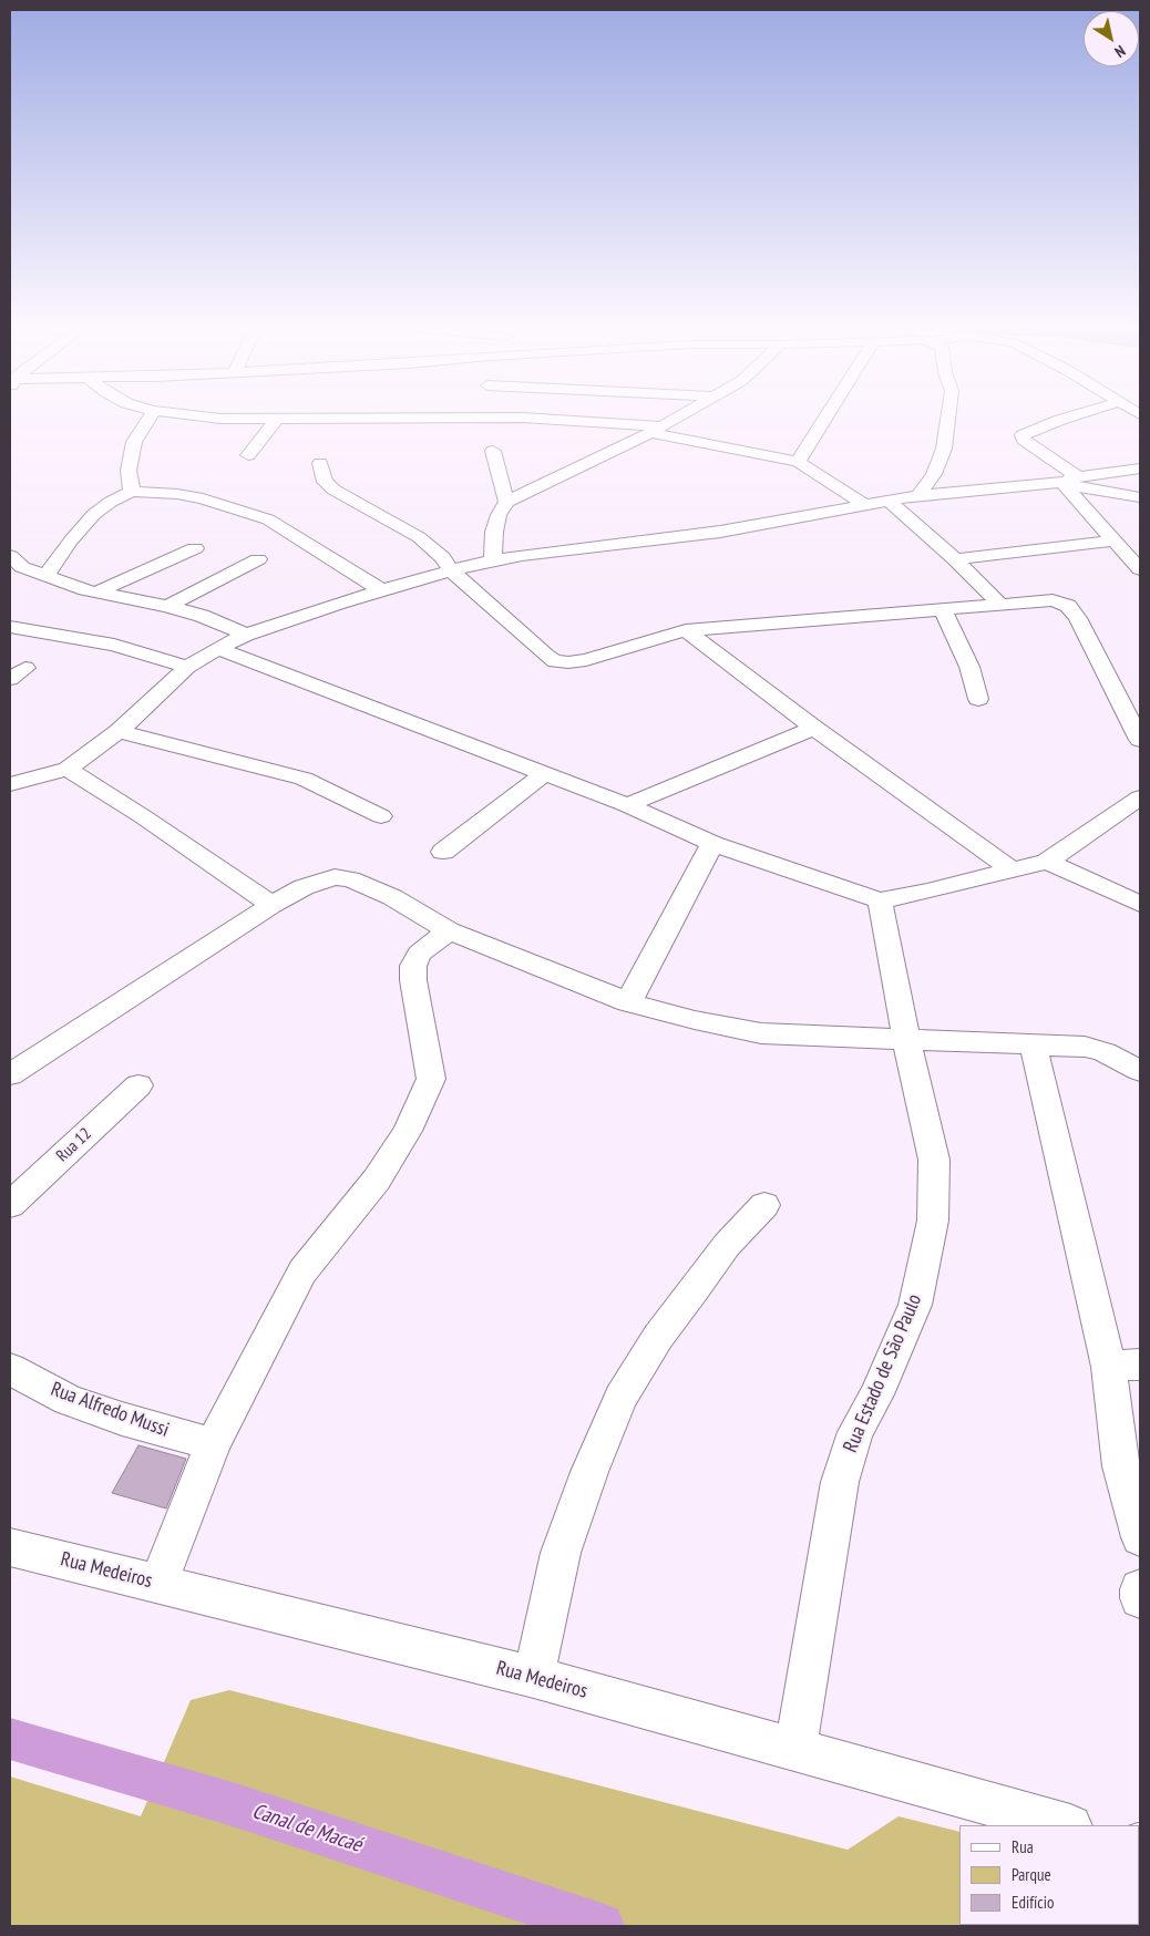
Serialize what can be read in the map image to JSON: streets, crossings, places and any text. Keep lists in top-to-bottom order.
{
  "streets": {
    "street": [
      "Rua 12",
      "Rua Estado de São Paulo",
      "Rua Alfredo Mussi",
      "Rua Medeiros"
    ]
  },
  "crossings": [
    ["Rua Estado de São Paulo", "Rua Medeiros"]
  ],
  "water": ["Canal de Macaé"],
  "legend": ["Rua", "Parque", "Edifício"],
  "north": "bottom right"
}
